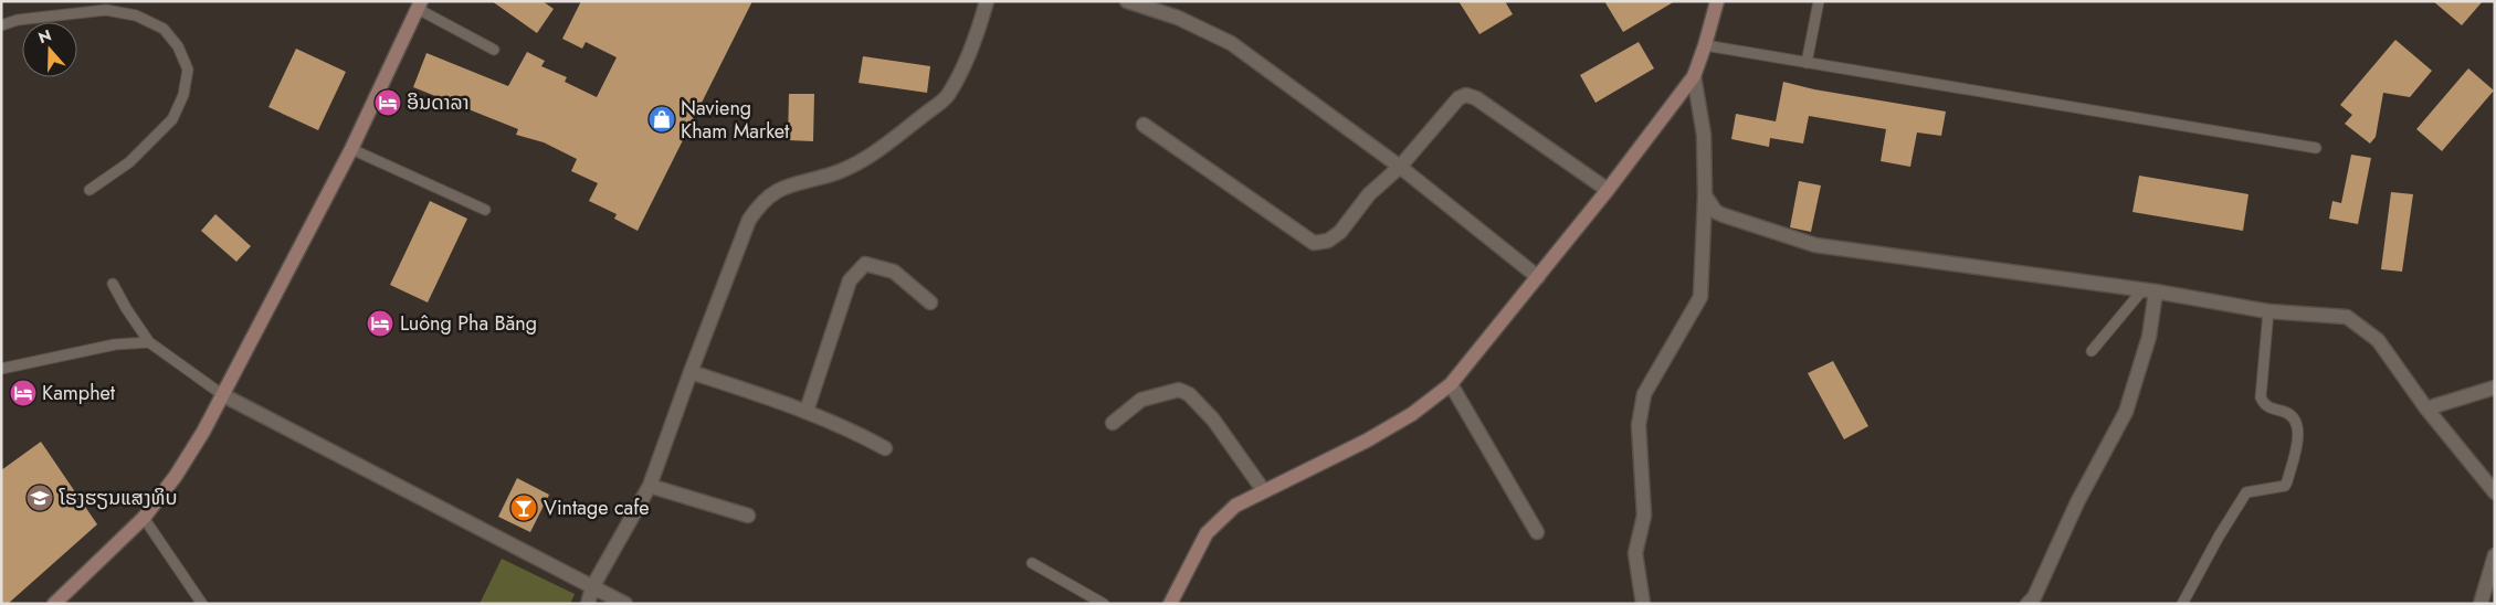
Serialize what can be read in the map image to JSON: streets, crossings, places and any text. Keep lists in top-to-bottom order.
{
  "places": {
    "hotel": ["ອິນດາລາ", "Luông Pha Băng", "Kamphet"],
    "shop": ["Navieng Kham Market"],
    "school or university": ["ໂຮງຮຽນແສງທິບ"],
    "bar": ["Vintage cafe"]
  },
  "north": "top"
}
